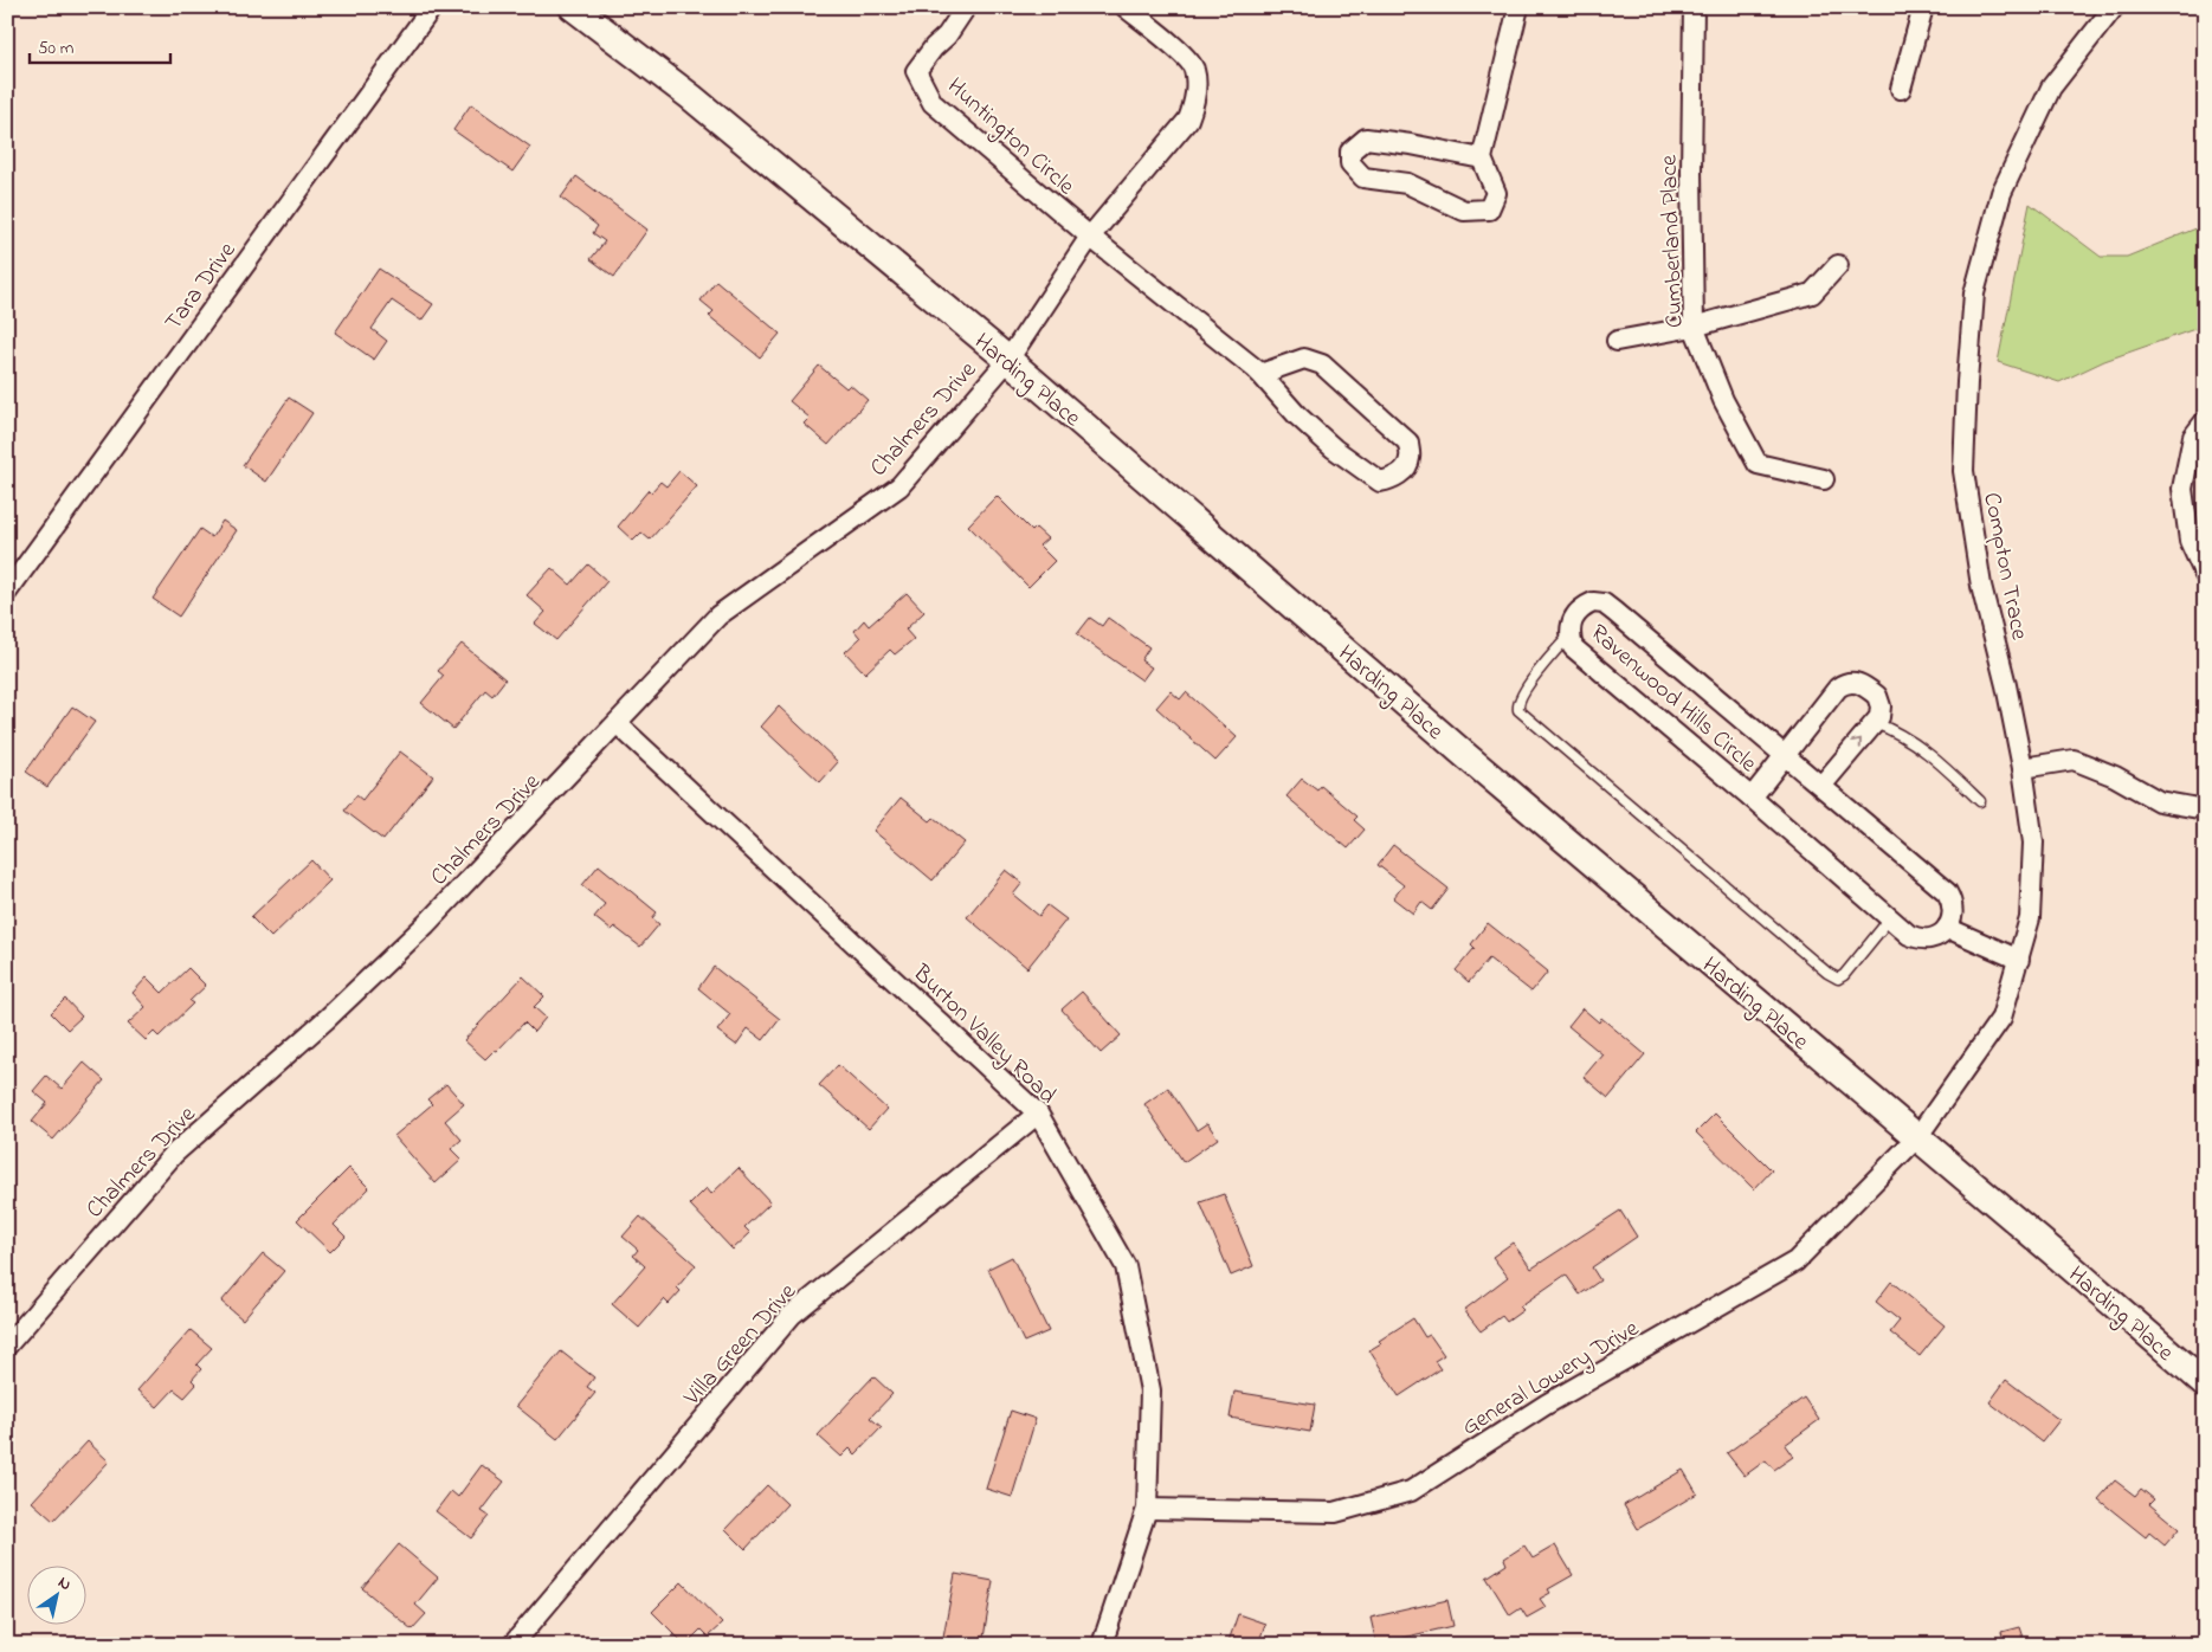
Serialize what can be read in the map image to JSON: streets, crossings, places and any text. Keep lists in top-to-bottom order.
{
  "streets": {
    "main road": ["Harding Place"],
    "street": [
      "Huntington Circle",
      "Cumberland Place",
      "Tara Drive",
      "Chalmers Drive",
      "Compton Trace",
      "Ravenwood Hills Circle",
      "Burton Valley Road",
      "Villa Green Drive",
      "General Lowery Drive"
    ]
  },
  "crossings": [
    ["Harding Place", "Chalmers Drive"],
    ["Harding Place", "Compton Trace"],
    ["Harding Place", "General Lowery Drive"],
    ["Chalmers Drive", "Burton Valley Road"],
    ["Compton Trace", "General Lowery Drive"],
    ["Burton Valley Road", "Villa Green Drive"],
    ["Burton Valley Road", "General Lowery Drive"]
  ],
  "scale_bar": "50 m",
  "north": "top right"
}
